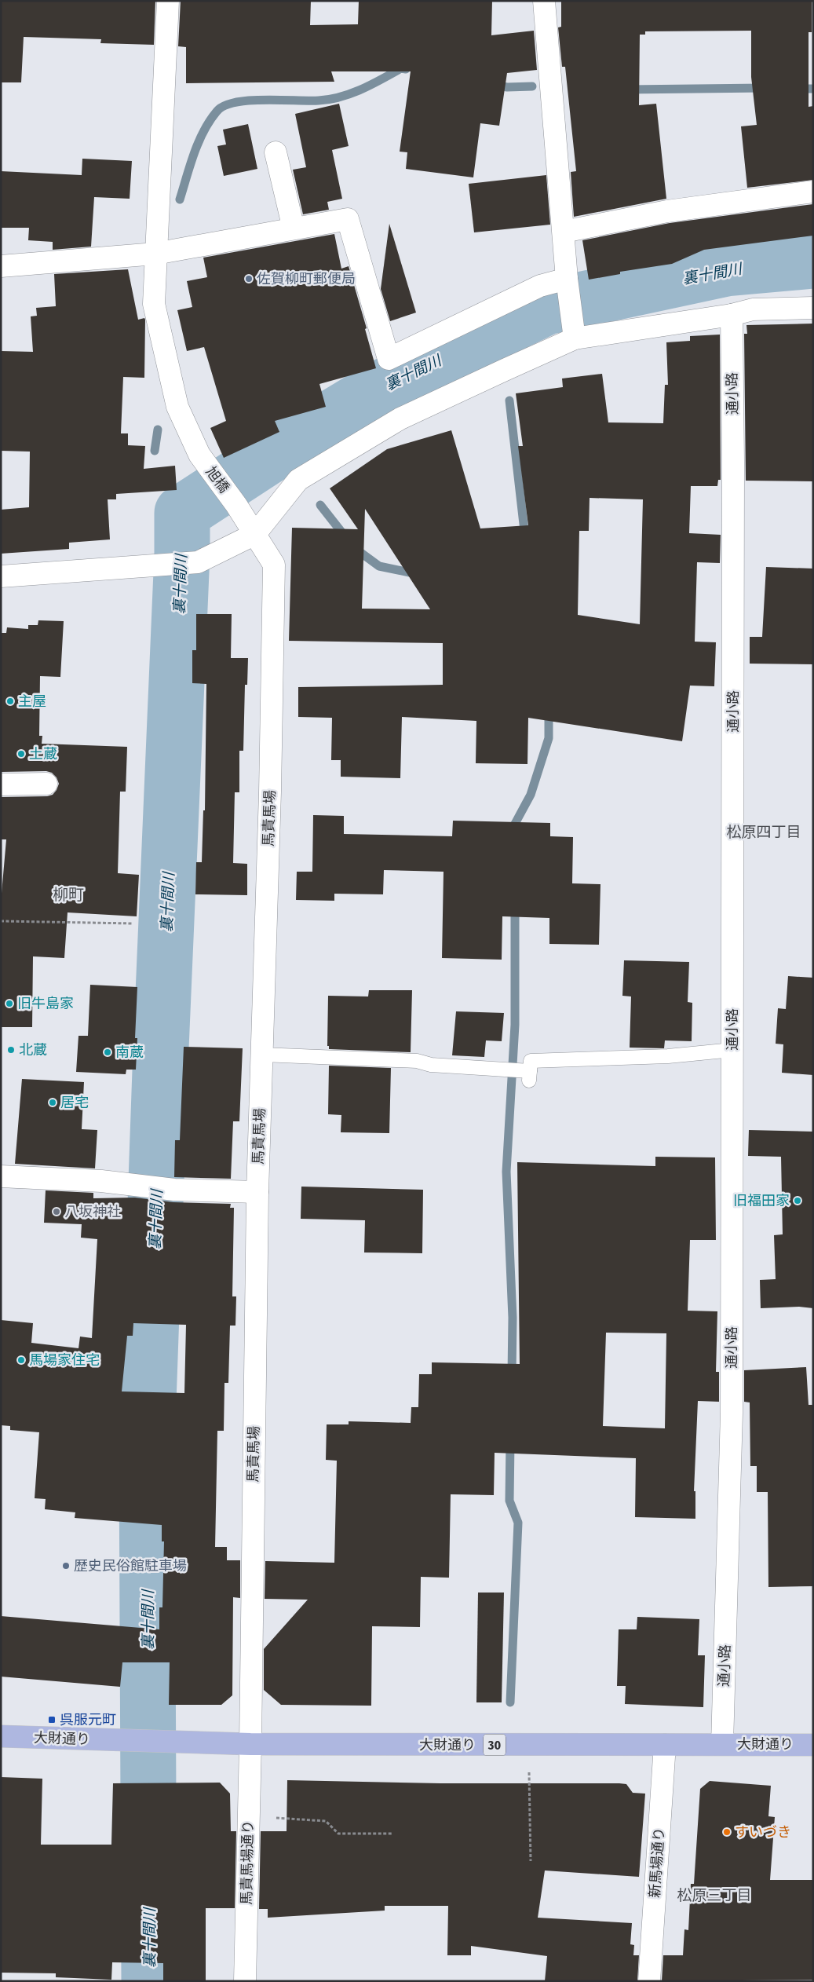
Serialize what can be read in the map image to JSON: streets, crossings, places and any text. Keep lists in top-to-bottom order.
{
  "streets": {
    "main road": ["大財通り", "30"],
    "street": [
      "通小路",
      "旭橋",
      "馬責馬場",
      "馬責馬場通り",
      "新馬場通り"
    ]
  },
  "crossings": [
    ["通小路", "大財通り"],
    ["旭橋", "馬責馬場"],
    ["馬責馬場", "大財通り"],
    ["馬責馬場", "馬責馬場通り"],
    ["大財通り", "馬責馬場通り"],
    ["大財通り", "新馬場通り"]
  ],
  "districts": ["松原四丁目", "柳町", "松原三丁目"],
  "water": ["裏十間川"],
  "places": {
    "other": [
      "佐賀柳町郵便局",
      "主屋",
      "土蔵",
      "旧牛島家",
      "北蔵",
      "南蔵",
      "居宅",
      "旧福田家",
      "八坂神社",
      "馬場家住宅",
      "歴史民俗館駐車場",
      "すいづき"
    ],
    "transit": ["呉服元町"]
  }
}
